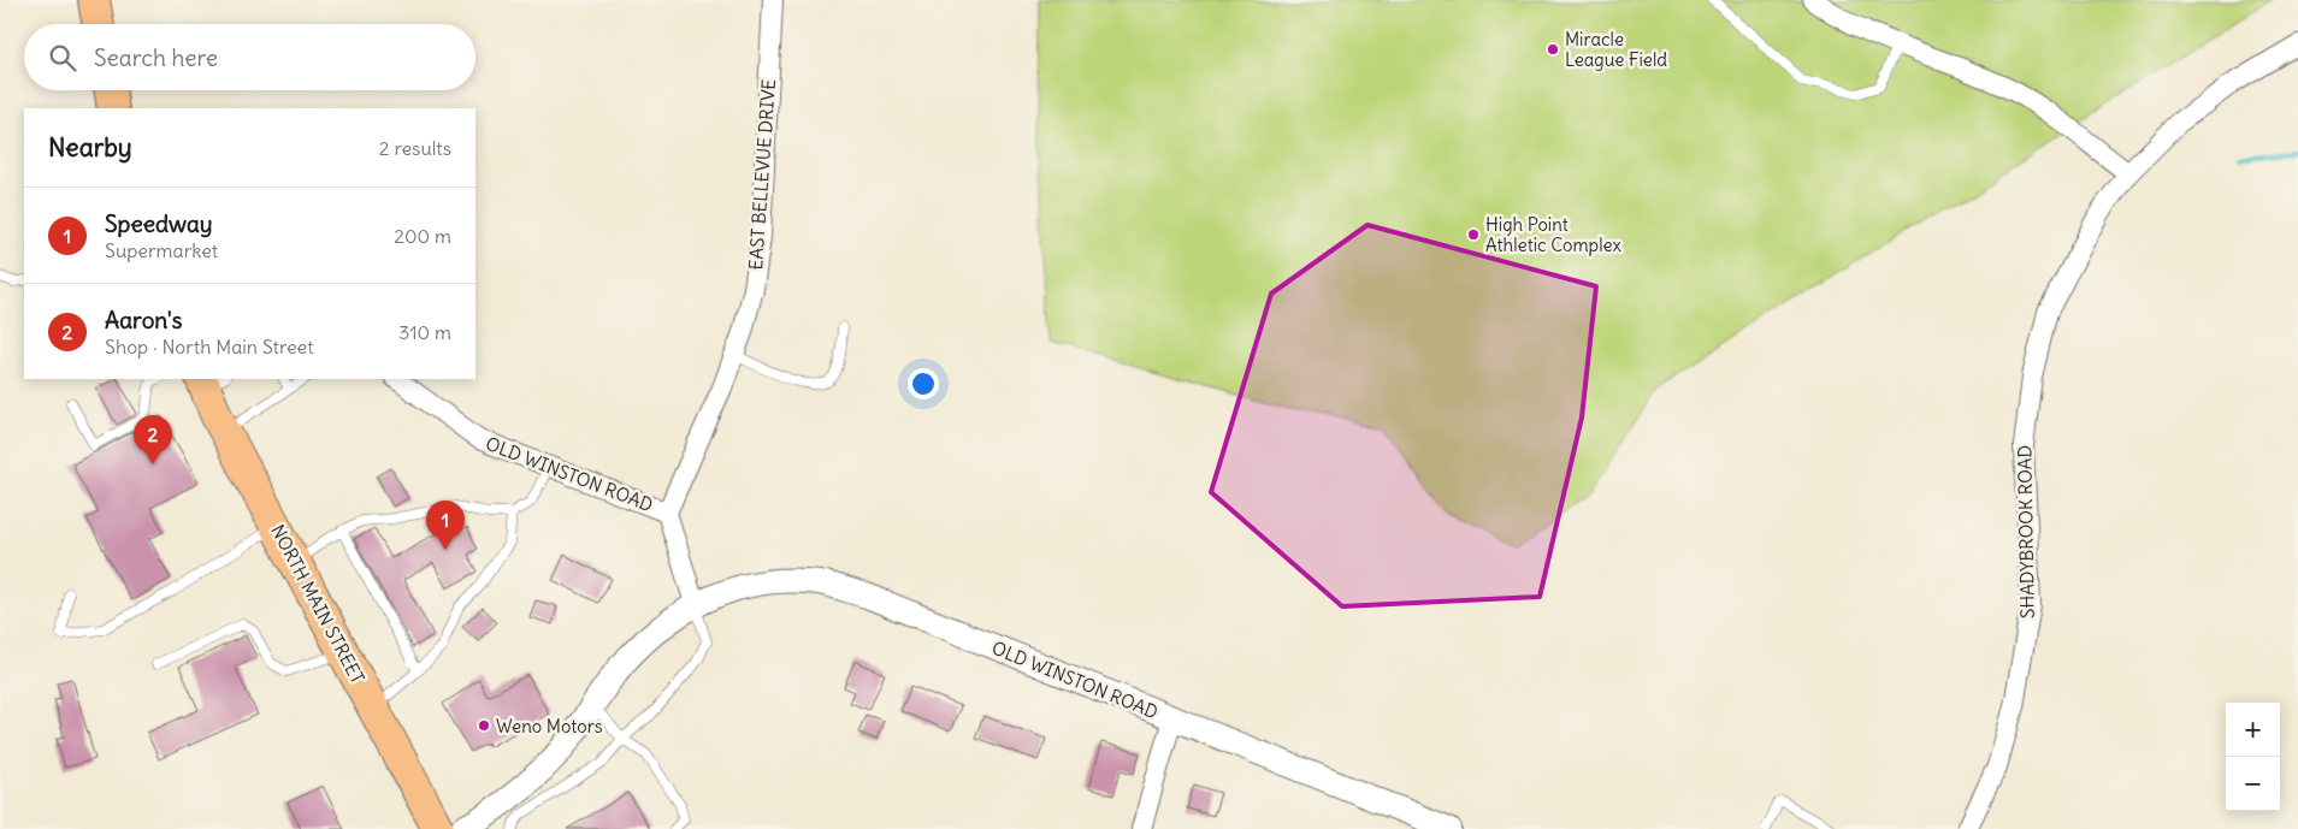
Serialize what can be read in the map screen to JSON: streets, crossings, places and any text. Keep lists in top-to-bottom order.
{
  "streets": {
    "main road": ["NORTH MAIN STREET"],
    "street": ["EAST BELLEVUE DRIVE", "OLD WINSTON ROAD", "SHADYBROOK ROAD"]
  },
  "crossings": [
    ["EAST BELLEVUE DRIVE", "OLD WINSTON ROAD"]
  ],
  "places": ["Miracle League Field", "High Point Athletic Complex", "Weno Motors"],
  "page": {
    "search": "Search here",
    "heading": ["Nearby", "2 results"],
    "list": [
      {
        "mark": "1",
        "name": "Speedway",
        "note": "Supermarket",
        "value": "200 m"
      },
      {
        "mark": "2",
        "name": "Aaron's",
        "note": "Shop · North Main Street",
        "value": "310 m"
      }
    ],
    "pins": ["2", "1"],
    "map_buttons": ["+", "−"]
  }
}
